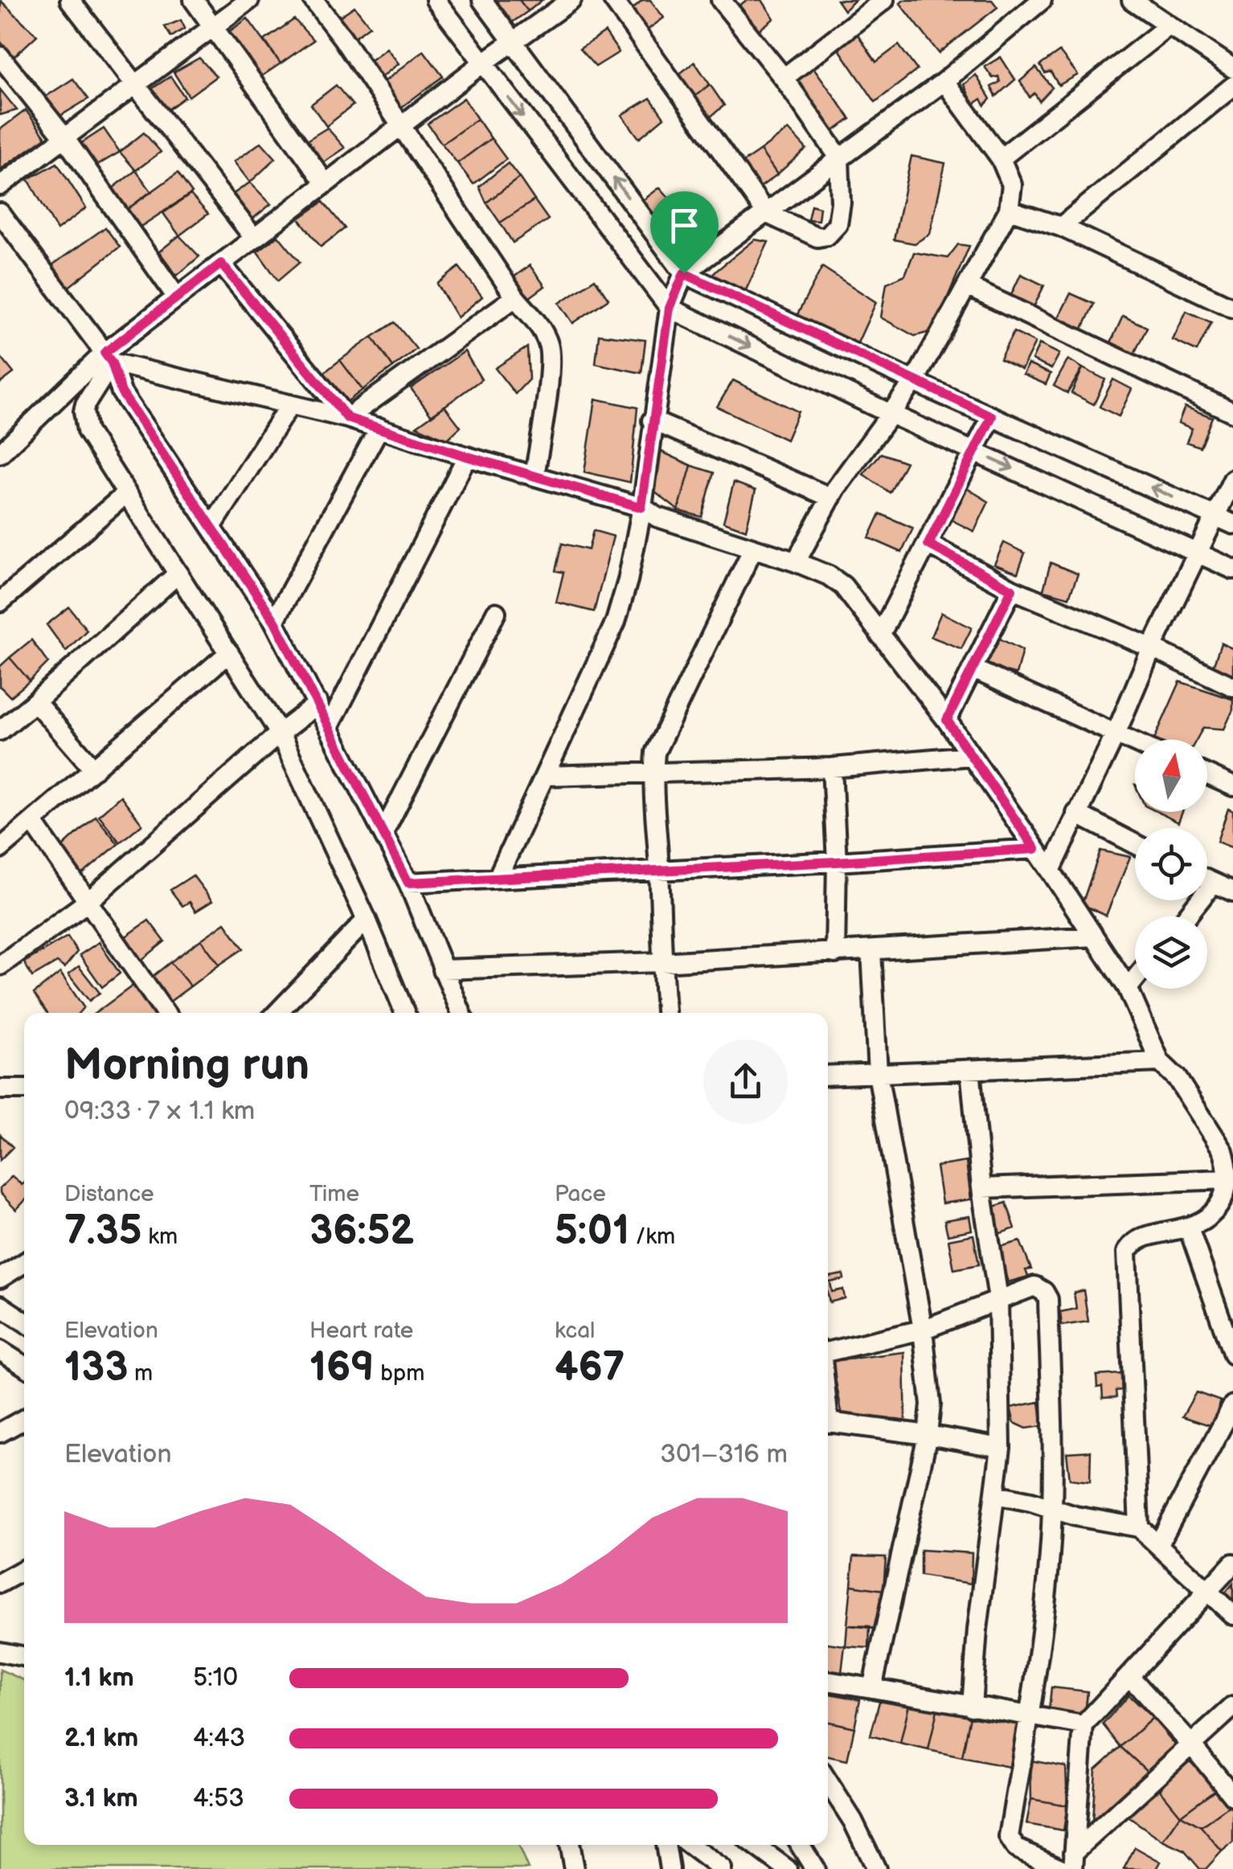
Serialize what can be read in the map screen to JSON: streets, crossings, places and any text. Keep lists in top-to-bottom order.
{
  "north": "top",
  "page": {
    "heading": ["Morning run", "09:33 · 7 × 1.1 km"],
    "stats": [
      ["Distance", "7.35 km"],
      ["Time", "36:52"],
      ["Pace", "5:01 /km"],
      ["Elevation", "133 m"],
      ["Heart rate", "169 bpm"],
      ["kcal", "467"]
    ],
    "chart": ["Elevation", "301–316 m"],
    "list": [
      {
        "name": "1.1 km",
        "note": "5:10"
      },
      {
        "name": "2.1 km",
        "note": "4:43"
      },
      {
        "name": "3.1 km",
        "note": "4:53"
      }
    ]
  }
}
